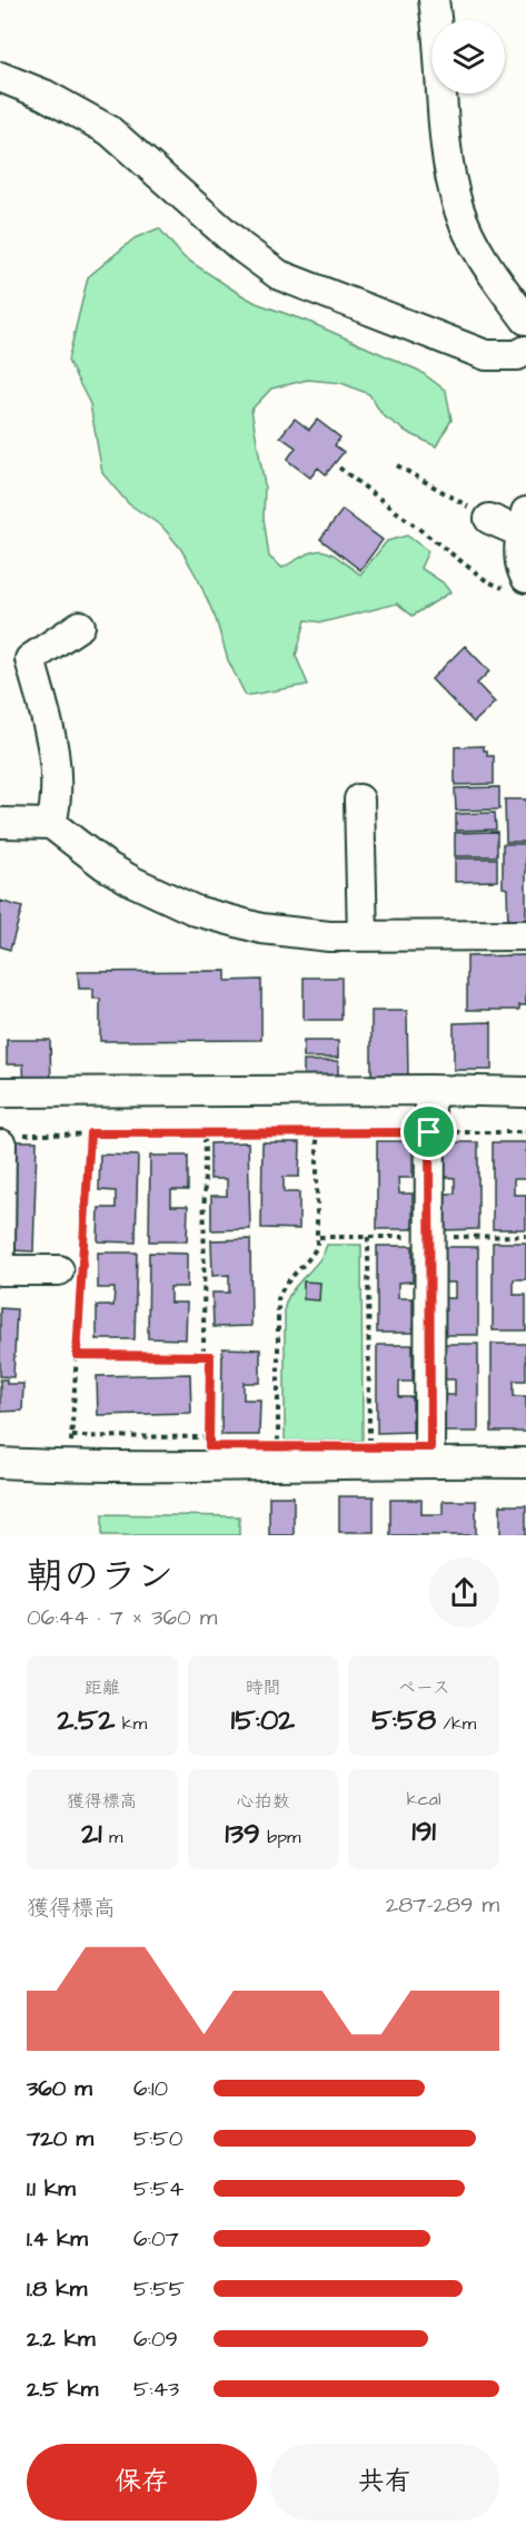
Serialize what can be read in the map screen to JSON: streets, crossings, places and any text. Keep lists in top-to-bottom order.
{
  "page": {
    "heading": ["朝のラン", "06:44 · 7 × 360 m"],
    "stats": [
      ["距離", "2.52 km"],
      ["時間", "15:02"],
      ["ペース", "5:58 /km"],
      ["獲得標高", "21 m"],
      ["心拍数", "139 bpm"],
      ["kcal", "191"]
    ],
    "chart": ["獲得標高", "287–289 m"],
    "list": [
      {
        "name": "360 m",
        "note": "6:10"
      },
      {
        "name": "720 m",
        "note": "5:50"
      },
      {
        "name": "1.1 km",
        "note": "5:54"
      },
      {
        "name": "1.4 km",
        "note": "6:07"
      },
      {
        "name": "1.8 km",
        "note": "5:55"
      },
      {
        "name": "2.2 km",
        "note": "6:09"
      },
      {
        "name": "2.5 km",
        "note": "5:43"
      }
    ],
    "buttons": ["保存", "共有"]
  }
}
